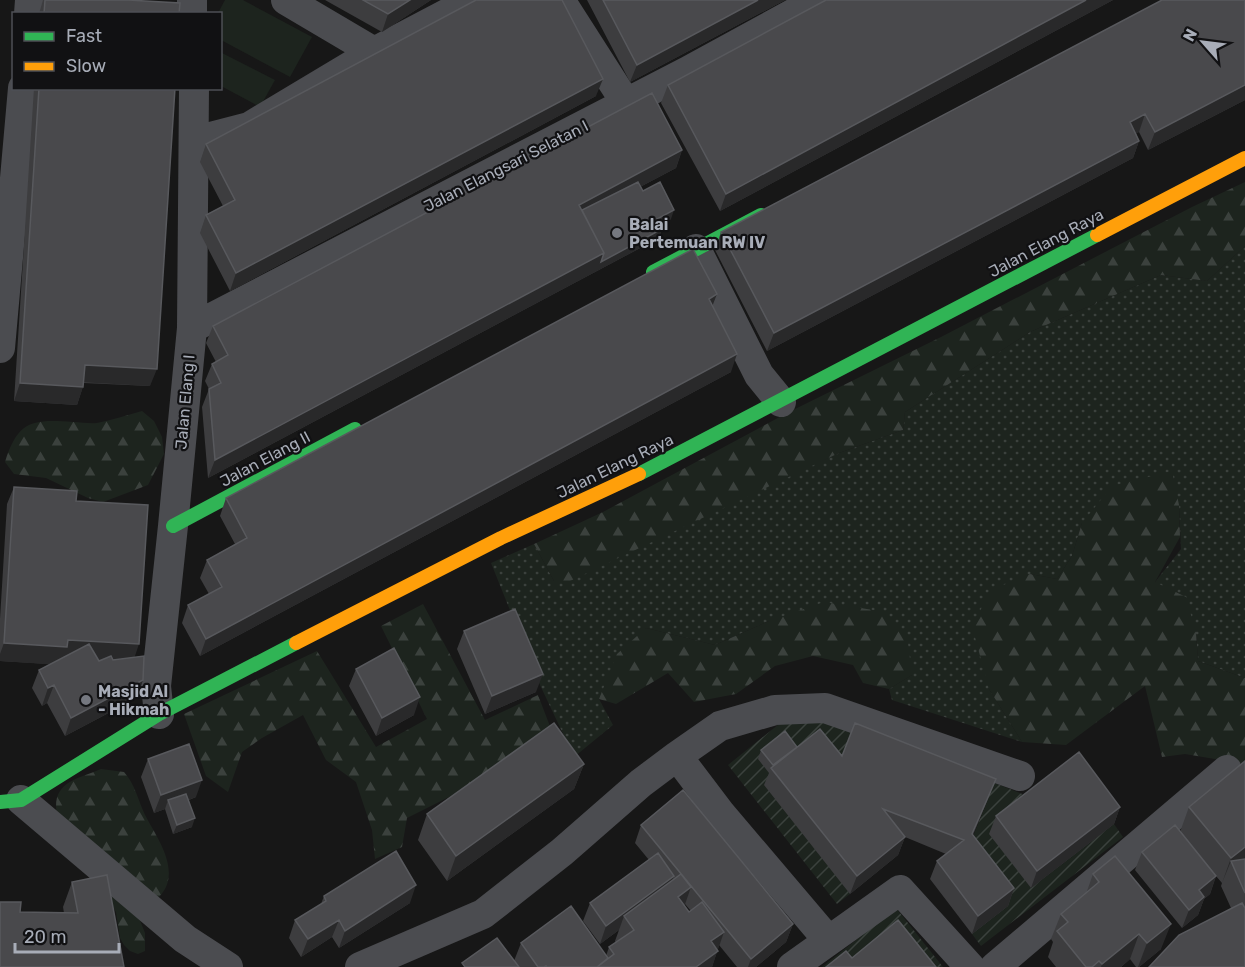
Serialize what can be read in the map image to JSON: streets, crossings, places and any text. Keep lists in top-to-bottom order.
{
  "streets": {
    "main road": ["Jalan Elang Raya", "Jalan Elang II"],
    "street": ["Jalan Elangsari Selatan I", "Jalan Elang I"]
  },
  "crossings": [
    ["Jalan Elangsari Selatan I", "Jalan Elang I"],
    ["Jalan Elang Raya", "Jalan Elang I"],
    ["Jalan Elang I", "Jalan Elang II"]
  ],
  "places": ["Balai Pertemuan RW IV", "Masjid Al - Hikmah"],
  "legend": ["Fast", "Slow"],
  "scale_bar": "20 m",
  "north": "top left"
}
